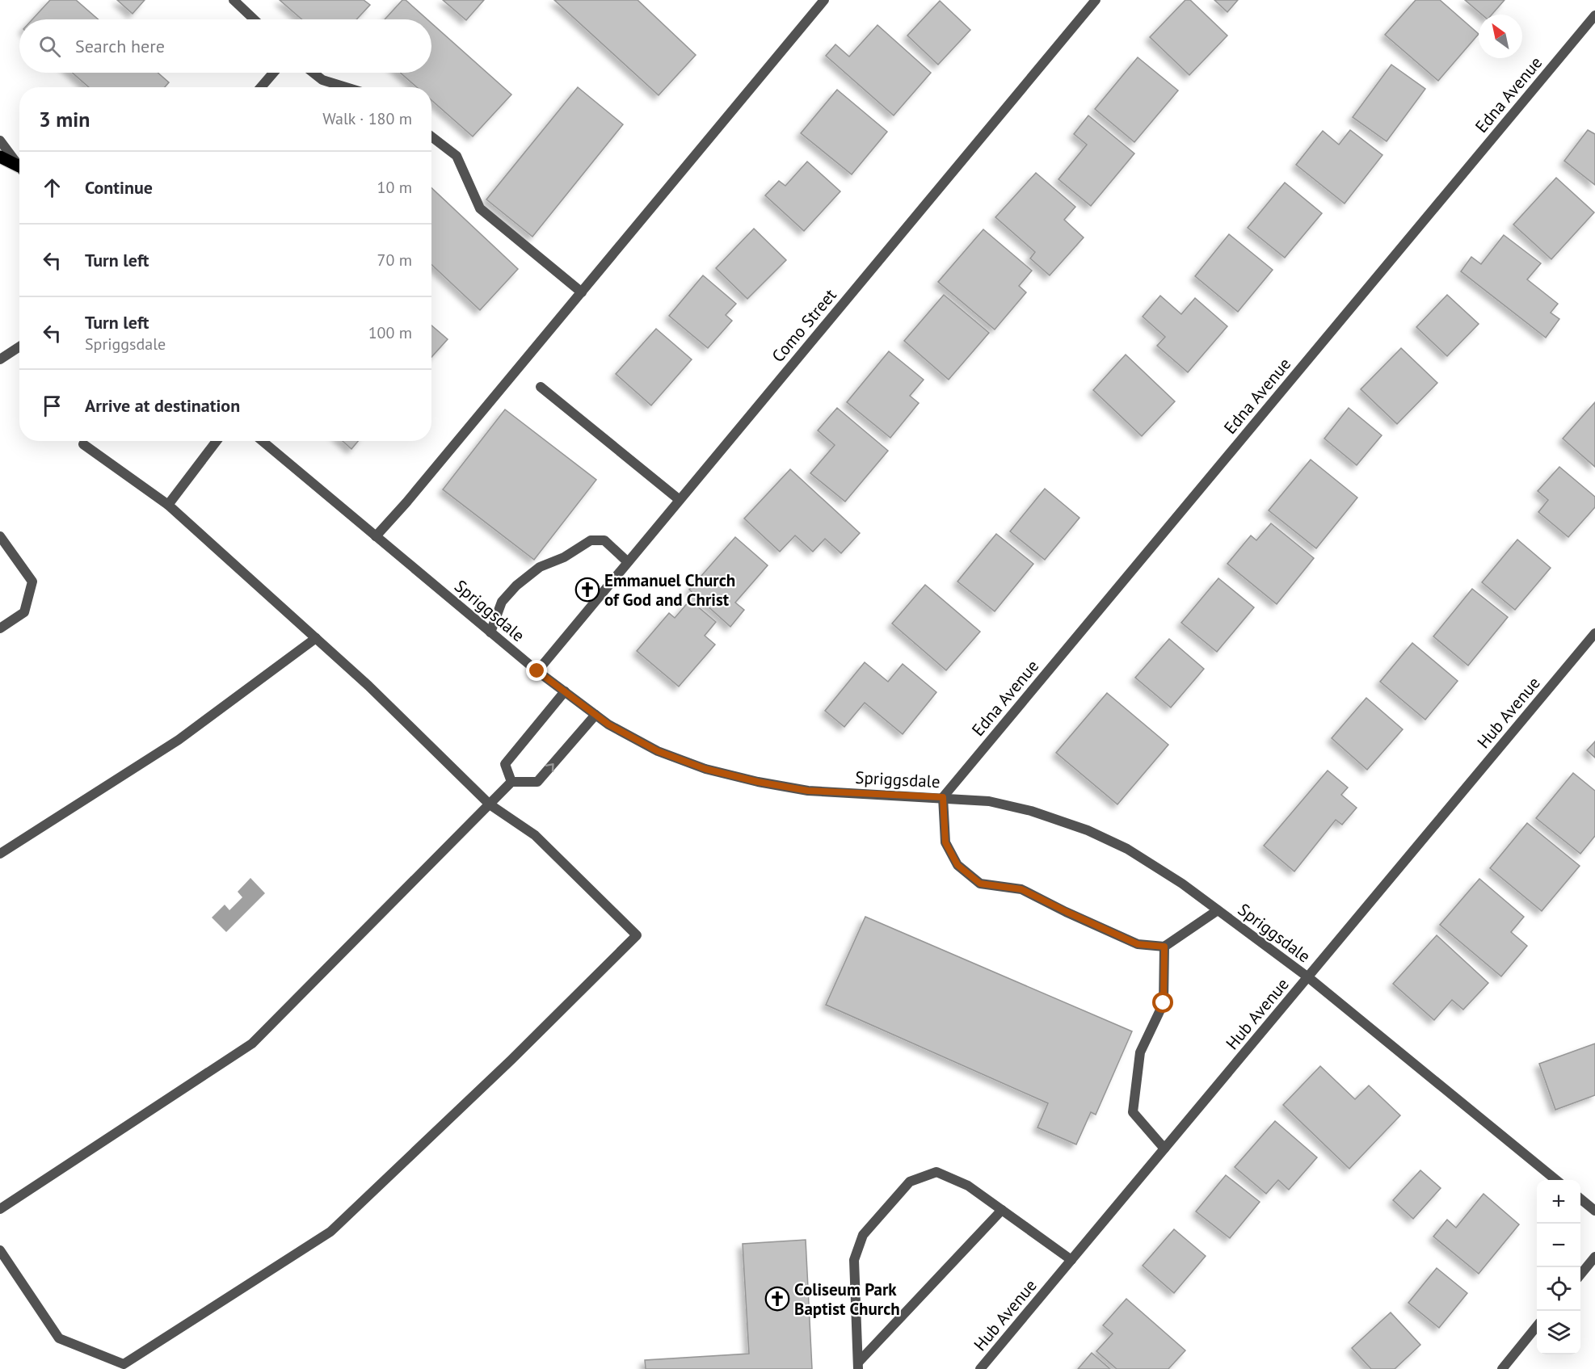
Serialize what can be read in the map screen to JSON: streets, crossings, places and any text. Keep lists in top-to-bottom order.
{
  "streets": {
    "street": [
      "Edna Avenue",
      "Como Street",
      "Spriggsdale",
      "Hub Avenue"
    ]
  },
  "crossings": [
    ["Edna Avenue", "Spriggsdale"],
    ["Como Street", "Spriggsdale"],
    ["Spriggsdale", "Hub Avenue"]
  ],
  "places": {
    "church": ["Emmanuel Church of God and Christ", "Coliseum Park Baptist Church"]
  },
  "north": "top left",
  "page": {
    "search": "Search here",
    "heading": ["3 min", "Walk · 180 m"],
    "list": [
      ["Continue", "10 m"],
      ["Turn left", "70 m"],
      ["Turn left", "Spriggsdale", "100 m"],
      "Arrive at destination"
    ],
    "map_buttons": ["+", "−"]
  }
}
